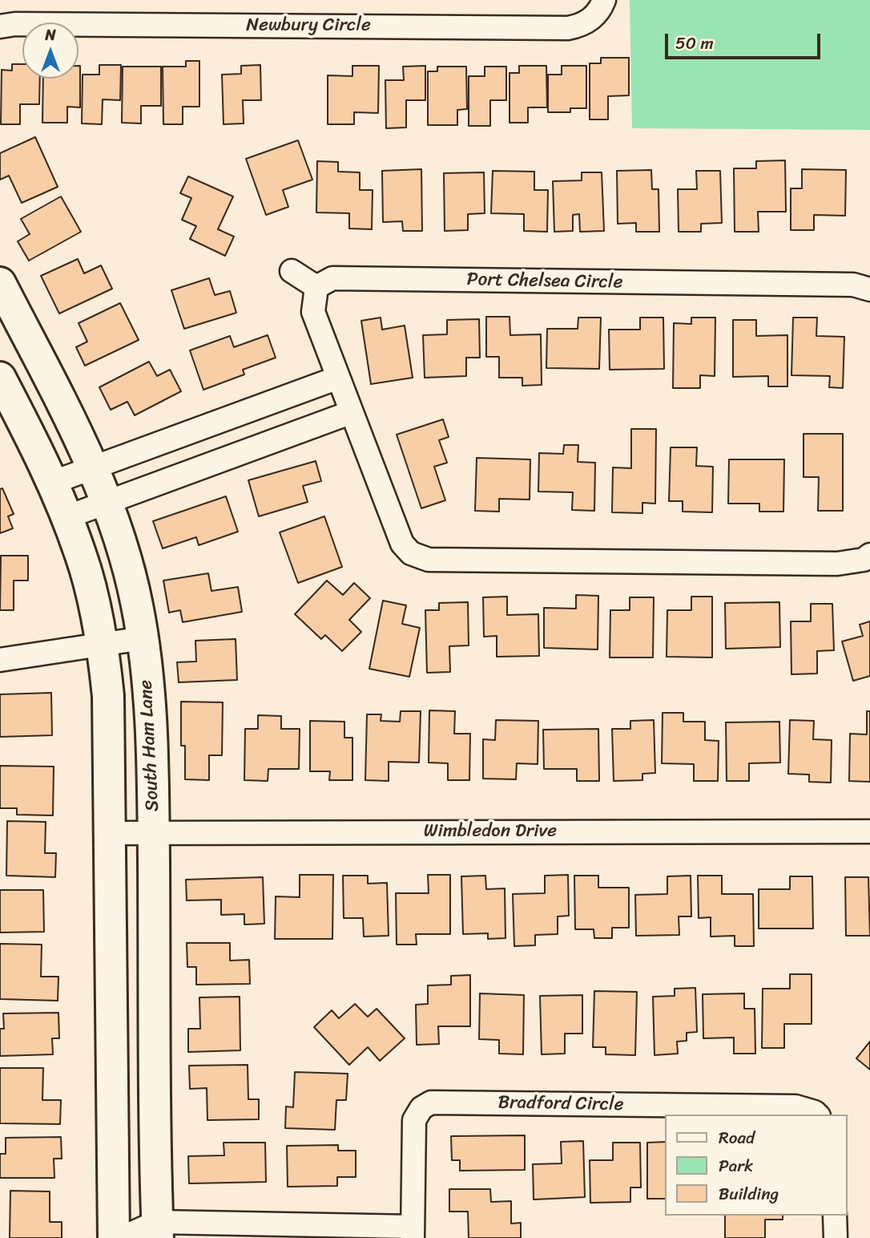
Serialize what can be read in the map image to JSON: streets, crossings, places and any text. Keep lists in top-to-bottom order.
{
  "streets": {
    "main road": ["South Ham Lane"],
    "street": [
      "Newbury Circle",
      "Port Chelsea Circle",
      "Wimbledon Drive",
      "Bradford Circle"
    ]
  },
  "crossings": [
    ["South Ham Lane", "Wimbledon Drive"],
    ["South Ham Lane", "Bradford Circle"]
  ],
  "legend": ["Road", "Park", "Building"],
  "scale_bar": "50 m",
  "north": "top"
}
